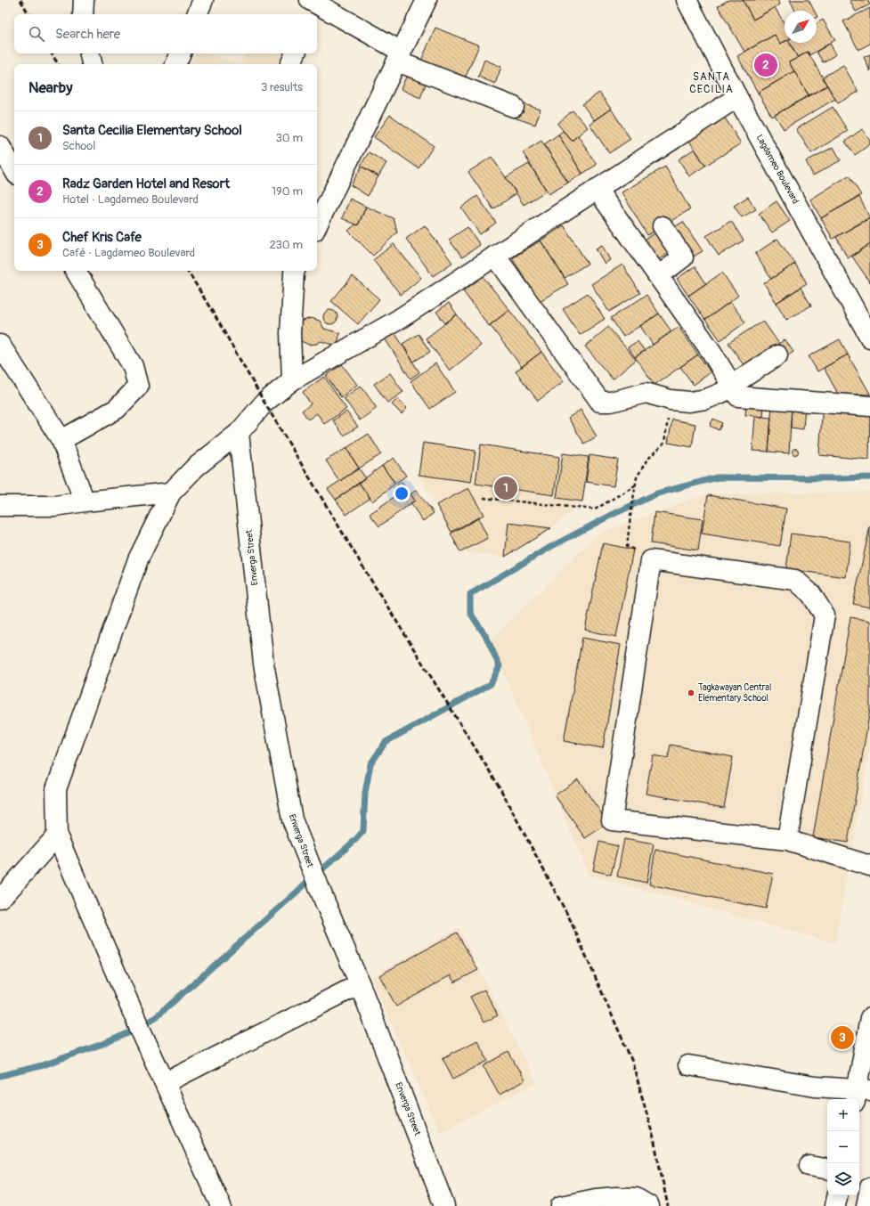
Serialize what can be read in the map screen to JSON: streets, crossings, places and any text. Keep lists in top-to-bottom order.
{
  "streets": {
    "street": ["Lagdameo Boulevard", "Enverga Street"]
  },
  "districts": ["SANTA CECILIA"],
  "places": ["Tagkawayan Central Elementary School"],
  "north": "top right",
  "page": {
    "search": "Search here",
    "pins": ["2", "1", "3"],
    "heading": ["Nearby", "3 results"],
    "list": [
      {
        "mark": "1",
        "name": "Santa Cecilia Elementary School",
        "note": "School",
        "value": "30 m"
      },
      {
        "mark": "2",
        "name": "Radz Garden Hotel and Resort",
        "note": "Hotel · Lagdameo Boulevard",
        "value": "190 m"
      },
      {
        "mark": "3",
        "name": "Chef Kris Cafe",
        "note": "Café · Lagdameo Boulevard",
        "value": "230 m"
      }
    ],
    "map_buttons": ["+", "−"]
  }
}
